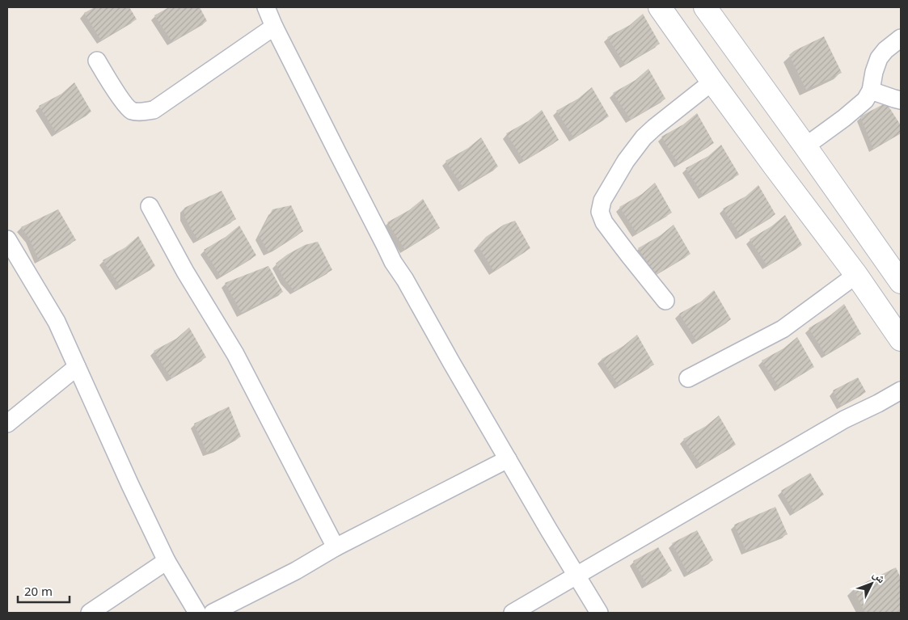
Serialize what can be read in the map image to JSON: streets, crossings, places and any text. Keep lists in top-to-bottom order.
{
  "scale_bar": "20 m",
  "north": "top right"
}
